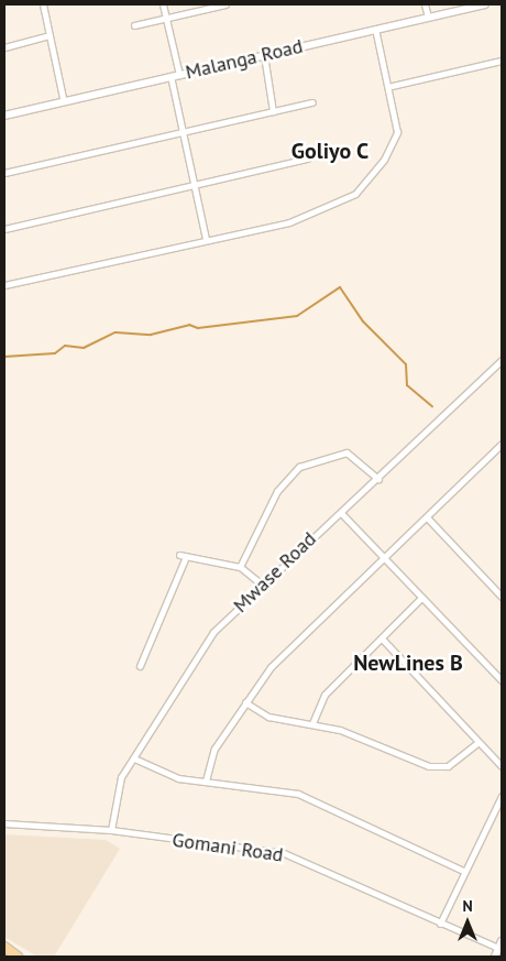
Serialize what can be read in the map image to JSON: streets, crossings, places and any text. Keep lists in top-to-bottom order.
{
  "streets": {
    "street": ["Malanga Road", "Mwase Road", "Gomani Road"]
  },
  "crossings": [
    ["Mwase Road", "Gomani Road"]
  ],
  "districts": ["Goliyo C", "NewLines B"],
  "north": "top"
}
